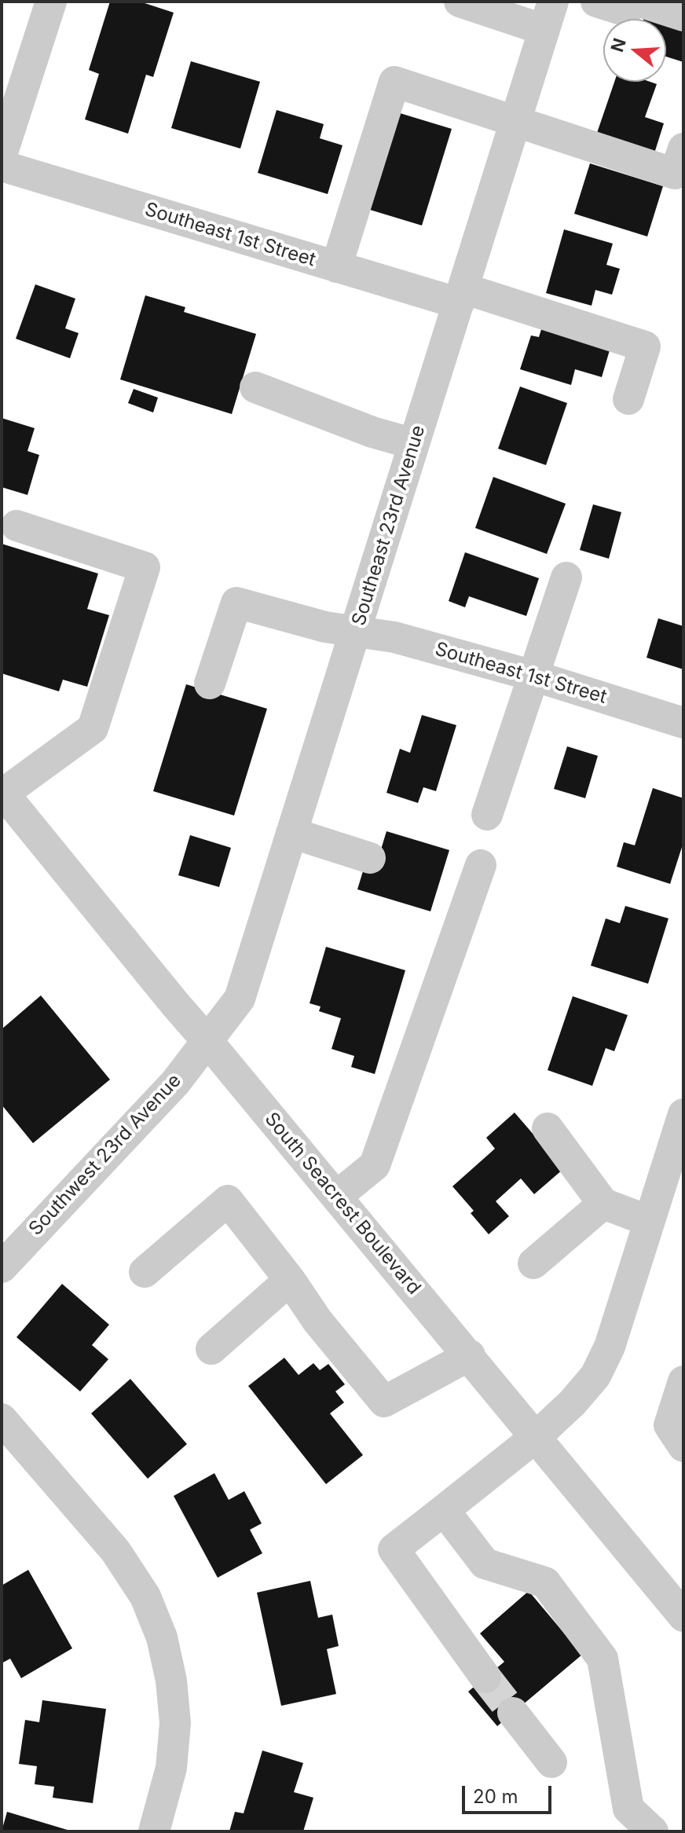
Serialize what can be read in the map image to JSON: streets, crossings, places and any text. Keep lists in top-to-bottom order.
{
  "streets": {
    "street": [
      "Southeast 1st Street",
      "Southeast 23rd Avenue",
      "Southwest 23rd Avenue",
      "South Seacrest Boulevard"
    ]
  },
  "crossings": [
    ["Southeast 1st Street", "Southeast 23rd Avenue"],
    ["Southeast 23rd Avenue", "Southwest 23rd Avenue"],
    ["Southeast 23rd Avenue", "South Seacrest Boulevard"],
    ["Southwest 23rd Avenue", "South Seacrest Boulevard"]
  ],
  "scale_bar": "20 m",
  "north": "left"
}
